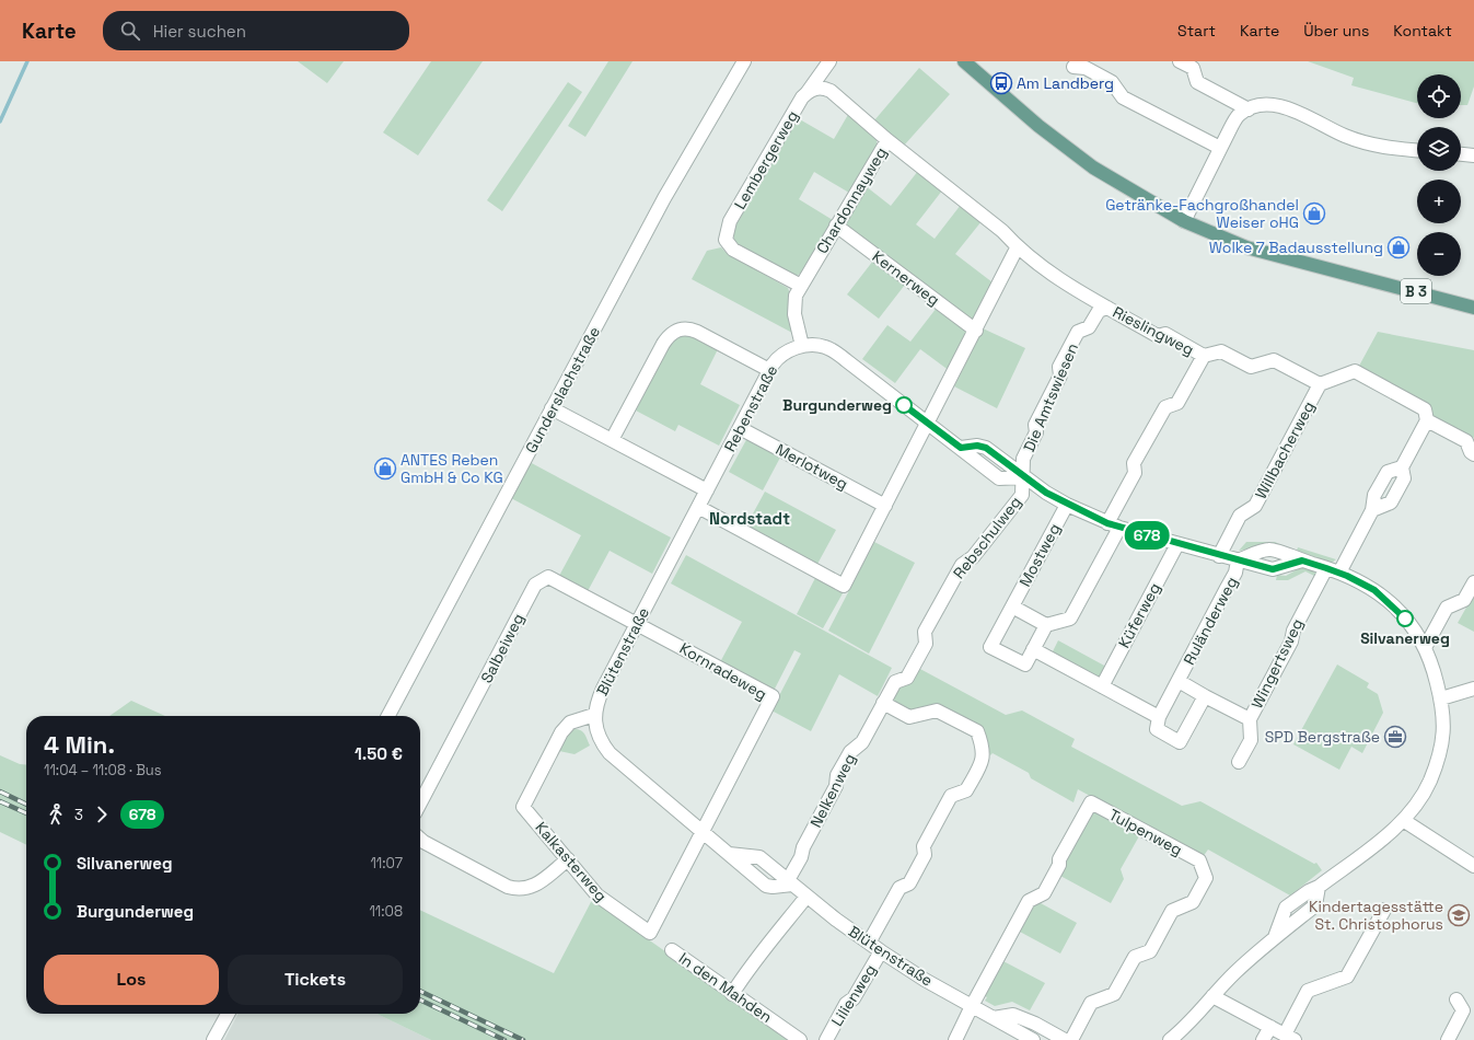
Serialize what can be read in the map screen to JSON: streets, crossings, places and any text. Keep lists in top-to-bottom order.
{
  "streets": {
    "main road": ["B 3"],
    "street": [
      "Lembergerweg",
      "Chardonnayweg",
      "Kernerweg",
      "Rieslingweg",
      "Gunderslachstraße",
      "Die Amtswiesen",
      "Rebenstraße",
      "Willbacherweg",
      "Merlotweg",
      "Rebschulweg",
      "Mostweg",
      "Küferweg",
      "Ruländerweg",
      "Salbeiweg",
      "Blütenstraße",
      "Wingertsweg",
      "Kornradeweg",
      "Nelkenweg",
      "Tulpenweg",
      "Kalkasterweg",
      "In den Mahden",
      "Lilienweg"
    ]
  },
  "crossings": [
    ["Lembergerweg", "Chardonnayweg"],
    ["Chardonnayweg", "Kernerweg"],
    ["Chardonnayweg", "Rieslingweg"],
    ["Chardonnayweg", "Rebenstraße"],
    ["Rieslingweg", "Die Amtswiesen"],
    ["Rieslingweg", "Willbacherweg"],
    ["Die Amtswiesen", "Rebenstraße"],
    ["Die Amtswiesen", "Rebschulweg"],
    ["Rebenstraße", "Willbacherweg"],
    ["Rebenstraße", "Merlotweg"],
    ["Rebenstraße", "Rebschulweg"],
    ["Rebenstraße", "Mostweg"],
    ["Rebenstraße", "Küferweg"],
    ["Rebenstraße", "Ruländerweg"],
    ["Rebenstraße", "Blütenstraße"],
    ["Rebschulweg", "Nelkenweg"],
    ["Ruländerweg", "Wingertsweg"],
    ["Salbeiweg", "Blütenstraße"],
    ["Salbeiweg", "Kornradeweg"],
    ["Blütenstraße", "Kornradeweg"],
    ["Blütenstraße", "Nelkenweg"],
    ["Blütenstraße", "Tulpenweg"],
    ["Blütenstraße", "Kalkasterweg"],
    ["Blütenstraße", "Lilienweg"],
    ["Kornradeweg", "Kalkasterweg"]
  ],
  "districts": ["Nordstadt"],
  "places": {
    "bus stop": ["Am Landberg"],
    "shop": ["Getränke-Fachgroßhandel Weiser oHG", "Wolke 7 Badausstellung", "ANTES Reben GmbH & Co KG"],
    "other": ["Burgunderweg", "Silvanerweg"],
    "office": ["SPD Bergstraße"],
    "school or university": ["Kindertagesstätte St. Christophorus"]
  },
  "lines": ["bus line 678"],
  "page": {
    "header": "Karte",
    "search": "Hier suchen",
    "nav": [
      "Start",
      "Karte",
      "Über uns",
      "Kontakt"
    ],
    "on_map": "678",
    "map_buttons": ["+", "−"],
    "heading": ["4 Min.", "11:04 – 11:08 · Bus", "1.50 €"],
    "legs": ["3", "678"],
    "list": [
      {
        "name": "Silvanerweg",
        "value": "11:07"
      },
      {
        "name": "Burgunderweg",
        "value": "11:08"
      }
    ],
    "buttons": ["Los", "Tickets"]
  }
}
